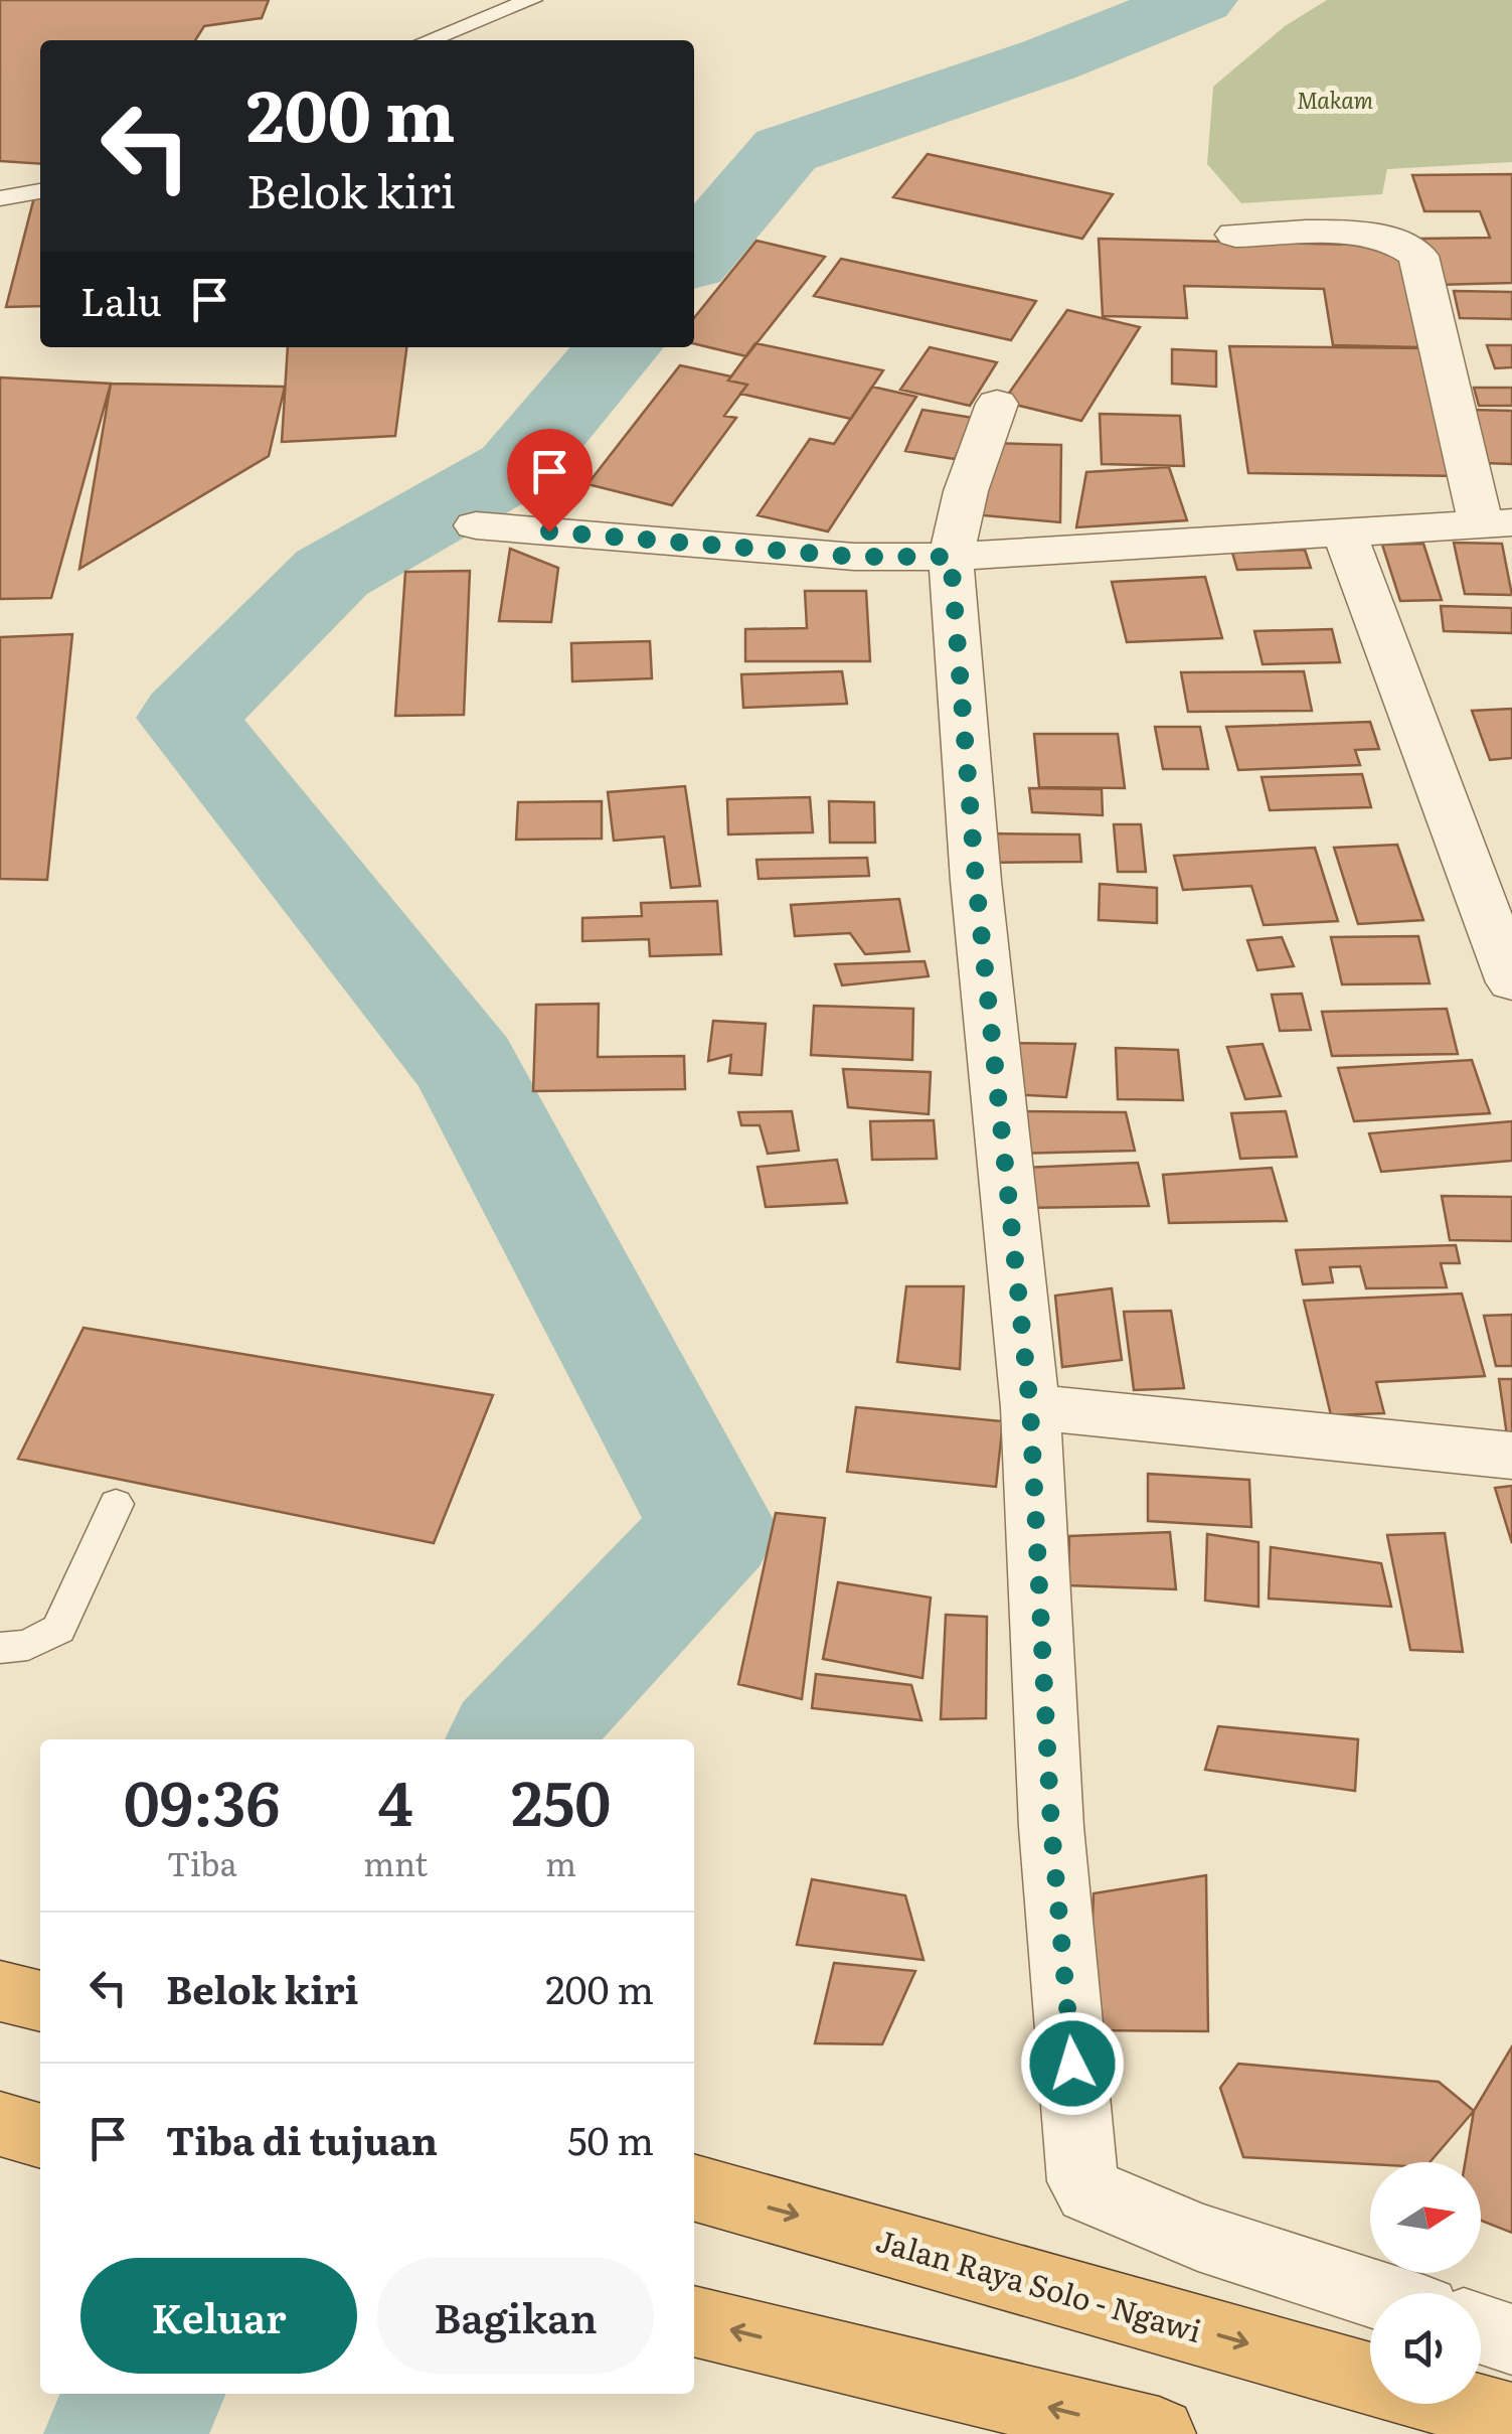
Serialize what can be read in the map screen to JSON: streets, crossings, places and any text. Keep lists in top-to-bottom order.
{
  "streets": {
    "highway": ["Jalan Raya Solo - Ngawi"]
  },
  "parks": ["Makam"],
  "north": "right",
  "page": {
    "turn": ["200 m", "Belok kiri"],
    "then": "Lalu",
    "eta": [
      "09:36",
      "Tiba",
      "4",
      "mnt",
      "250",
      "m"
    ],
    "list": [
      {
        "name": "Belok kiri",
        "value": "200 m"
      },
      {
        "name": "Tiba di tujuan",
        "value": "50 m"
      }
    ],
    "buttons": ["Keluar", "Bagikan"]
  }
}
